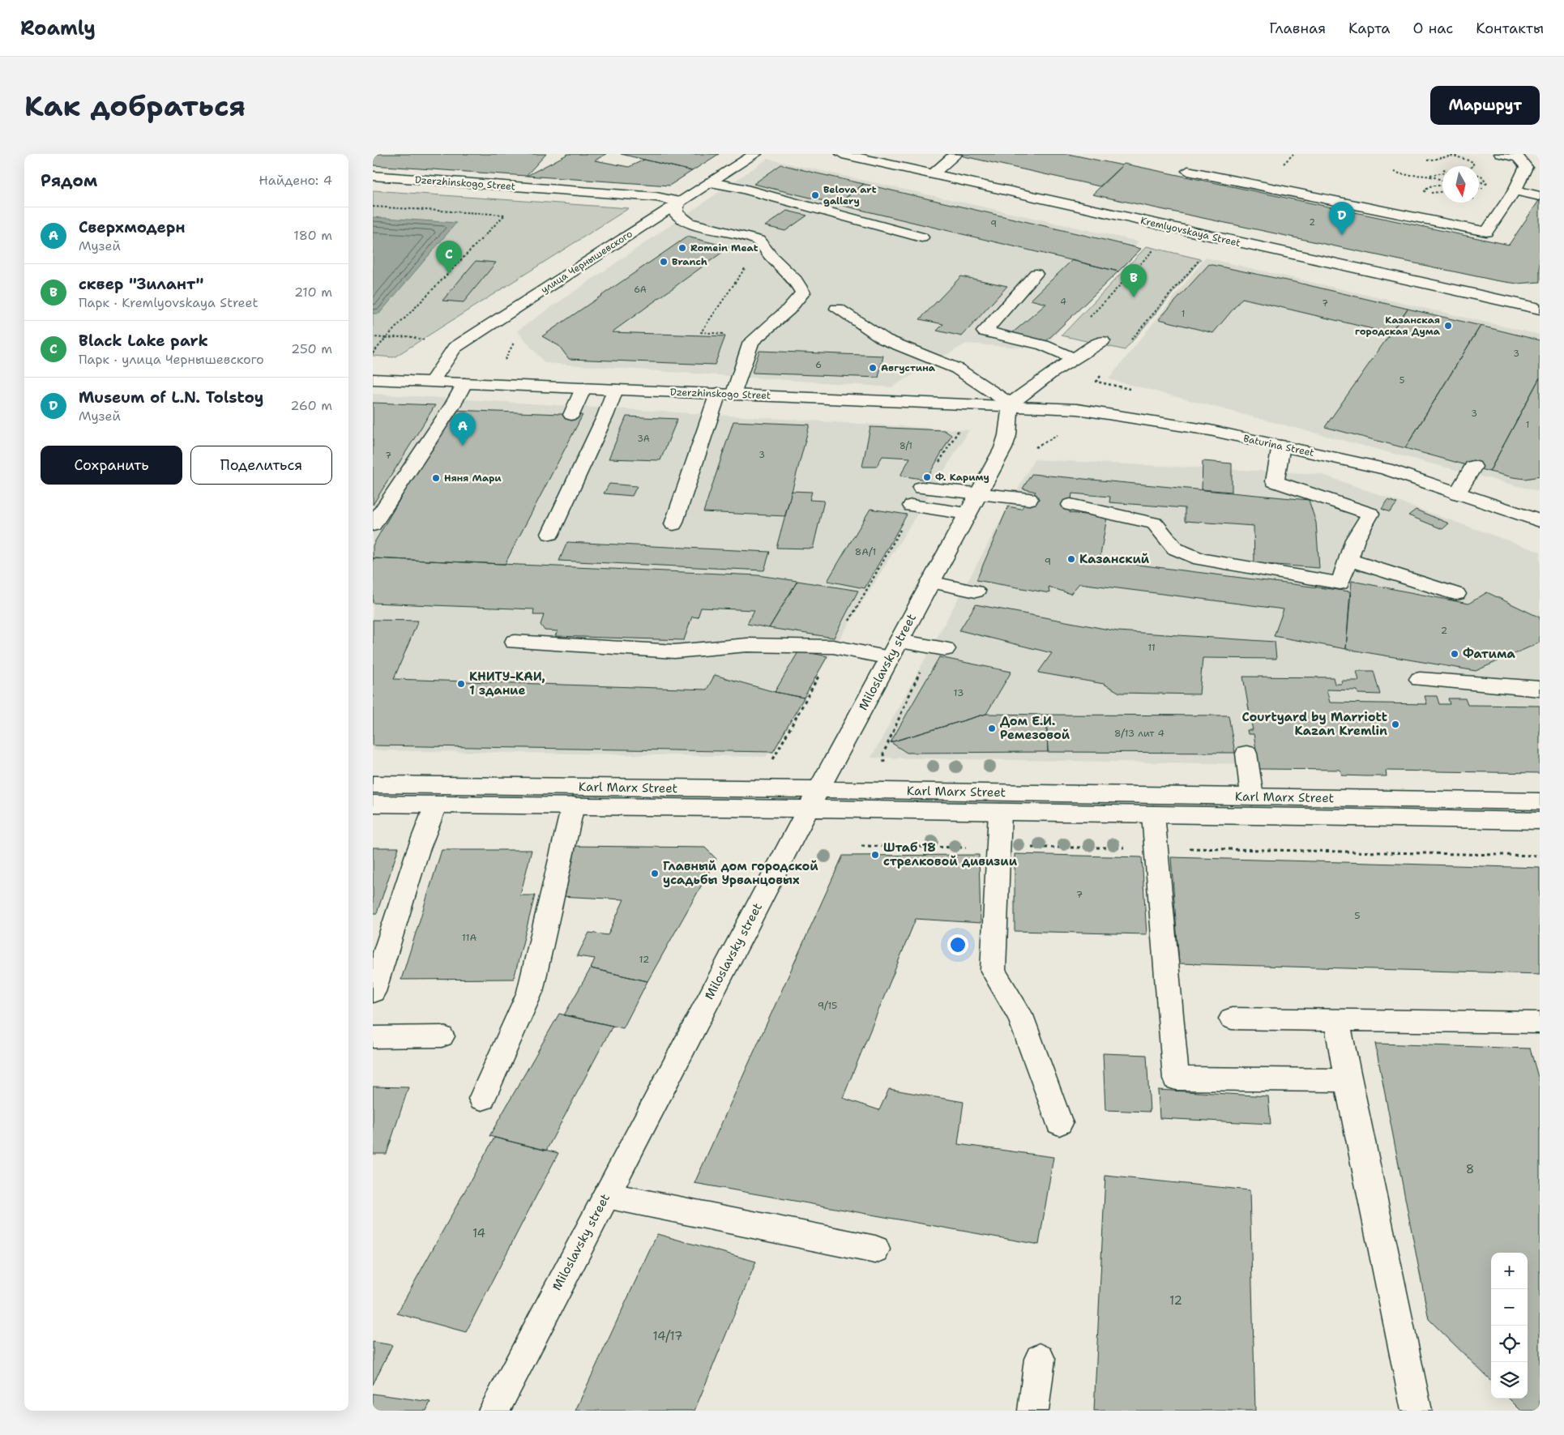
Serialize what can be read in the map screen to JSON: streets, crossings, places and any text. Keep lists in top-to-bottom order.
{
  "streets": {
    "main road": [
      "Dzerzhinskogo Street",
      "Kremlyovskaya Street",
      "улица Чернышевского",
      "Baturina Street",
      "Miloslavsky street",
      "Karl Marx Street"
    ]
  },
  "crossings": [
    ["Dzerzhinskogo Street", "улица Чернышевского"],
    ["Dzerzhinskogo Street", "Baturina Street"],
    ["Dzerzhinskogo Street", "Miloslavsky street"],
    ["Baturina Street", "Miloslavsky street"],
    ["Miloslavsky street", "Karl Marx Street"]
  ],
  "places": [
    "Belova art gallery",
    "Romein Meat",
    "Branch",
    "Казанская городская Дума",
    "Августина",
    "Ф. Кариму",
    "Няня Мари",
    "Казанский",
    "Фатима",
    "КНИТУ-КАИ, 1 здание",
    "Courtyard by Marriott Kazan Kremlin",
    "Дом Е.И. Ремезовой",
    "Штаб 18 стрелковой дивизии",
    "Главный дом городской усадьбы Урванцовых"
  ],
  "house_numbers": [
    "2",
    "9",
    "6А",
    "4",
    "7",
    "1",
    "3",
    "6",
    "5",
    "3",
    "1",
    "3А",
    "8/1",
    "3",
    "7",
    "8А/1",
    "9",
    "2",
    "11",
    "13",
    "8/13 лит 4",
    "7",
    "5",
    "11А",
    "12",
    "9/15",
    "8",
    "14",
    "12",
    "14/17"
  ],
  "north": "bottom",
  "page": {
    "header": "Roamly",
    "nav": [
      "Главная",
      "Карта",
      "О нас",
      "Контакты"
    ],
    "buttons": [
      "Маршрут",
      ["Сохранить", "Поделиться"]
    ],
    "title": "Как добраться",
    "heading": ["Рядом", "Найдено: 4"],
    "pins": [
      "D",
      "C",
      "B",
      "A"
    ],
    "list": [
      {
        "mark": "A",
        "name": "Сверхмодерн",
        "note": "Музей",
        "value": "180 m"
      },
      {
        "mark": "B",
        "name": "сквер \"Зилант\"",
        "note": "Парк · Kremlyovskaya Street",
        "value": "210 m"
      },
      {
        "mark": "C",
        "name": "Black Lake park",
        "note": "Парк · улица Чернышевского",
        "value": "250 m"
      },
      {
        "mark": "D",
        "name": "Museum of L.N. Tolstoy",
        "note": "Музей",
        "value": "260 m"
      }
    ],
    "map_buttons": ["+", "−"]
  }
}
